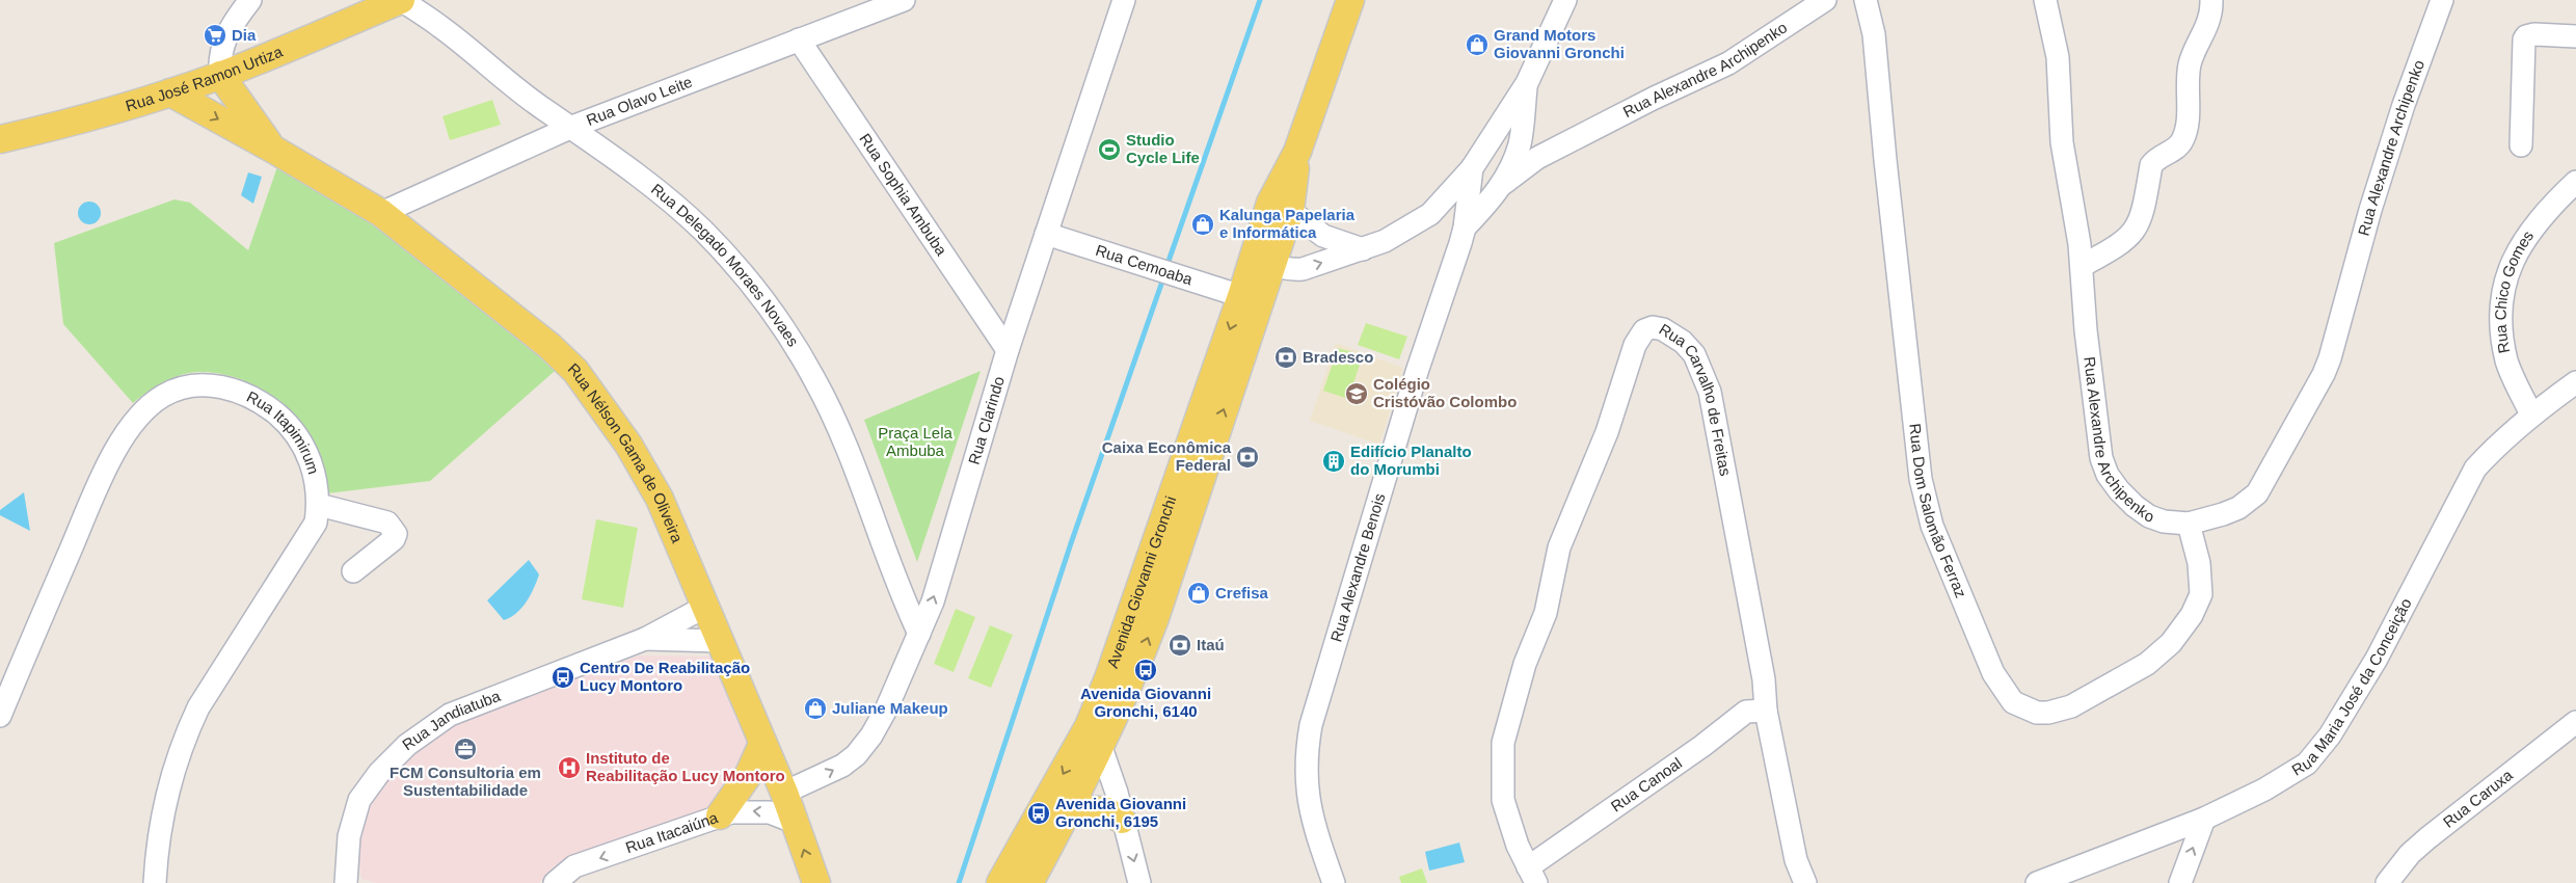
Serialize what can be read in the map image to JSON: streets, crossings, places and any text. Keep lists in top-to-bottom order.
{
  "streets": {
    "main road": ["Rua José Ramon Urtiza", "Rua Nélson Gama de Oliveira", "Avenida Giovanni Gronchi"],
    "street": [
      "Rua Alexandre Archipenko",
      "Rua Olavo Leite",
      "Rua Sophia Ambuba",
      "Rua Cemoaba",
      "Rua Delegado Moraes Novaes",
      "Rua Chico Gomes",
      "Rua Carvalho de Freitas",
      "Rua Clarindo",
      "Rua Itapimirum",
      "Rua Dom Salomão Ferraz",
      "Rua Alexandre Benois",
      "Rua Maria José da Conceição",
      "Rua Jandiatuba",
      "Rua Canoal",
      "Rua Caruxa",
      "Rua Itacaiúna"
    ]
  },
  "crossings": [
    ["Rua Alexandre Archipenko", "Rua Dom Salomão Ferraz"],
    ["Rua Alexandre Archipenko", "Rua Alexandre Benois"],
    ["Rua José Ramon Urtiza", "Rua Delegado Moraes Novaes"],
    ["Rua José Ramon Urtiza", "Rua Nélson Gama de Oliveira"],
    ["Rua Olavo Leite", "Rua Sophia Ambuba"],
    ["Rua Olavo Leite", "Rua Delegado Moraes Novaes"],
    ["Rua Olavo Leite", "Rua Nélson Gama de Oliveira"],
    ["Rua Sophia Ambuba", "Rua Clarindo"],
    ["Rua Cemoaba", "Rua Clarindo"],
    ["Rua Cemoaba", "Avenida Giovanni Gronchi"],
    ["Rua Delegado Moraes Novaes", "Rua Clarindo"],
    ["Rua Chico Gomes", "Rua Maria José da Conceição"],
    ["Rua Carvalho de Freitas", "Rua Canoal"],
    ["Rua Clarindo", "Rua Nélson Gama de Oliveira"],
    ["Rua Nélson Gama de Oliveira", "Rua Jandiatuba"],
    ["Rua Nélson Gama de Oliveira", "Rua Itacaiúna"]
  ],
  "one_way": ["Rua Clarindo", "Rua Itacaiúna"],
  "parks": ["Praça Lela Ambuba"],
  "places": {
    "supermarket": ["Dia"],
    "shop": [
      "Grand Motors Giovanni Gronchi",
      "Kalunga Papelaria e Informática",
      "Crefisa",
      "Juliane Makeup"
    ],
    "sports": ["Studio Cycle Life"],
    "bank": ["Bradesco", "Caixa Econômica Federal", "Itaú"],
    "school or university": ["Colégio Cristóvão Colombo"],
    "building": ["Edifício Planalto do Morumbi"],
    "bus stop": ["Avenida Giovanni Gronchi, 6140", "Centro De Reabilitação Lucy Montoro", "Avenida Giovanni Gronchi, 6195"],
    "office": ["FCM Consultoria em Sustentabilidade"],
    "hospital": ["Instituto de Reabilitação Lucy Montoro"]
  }
}
